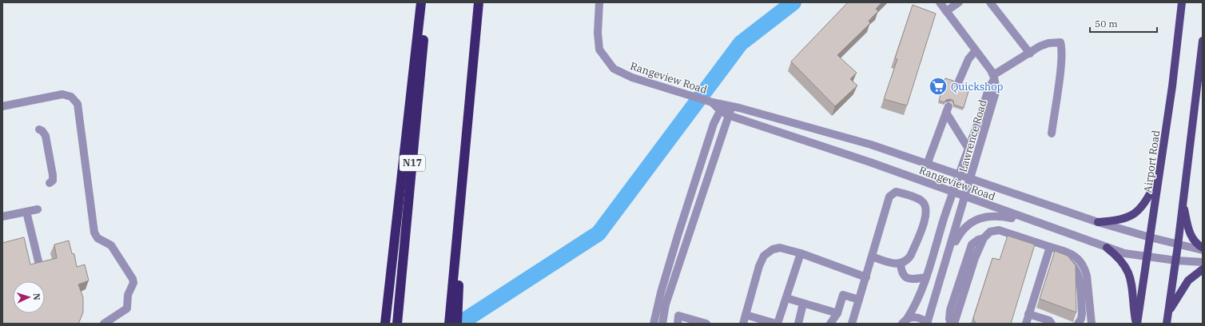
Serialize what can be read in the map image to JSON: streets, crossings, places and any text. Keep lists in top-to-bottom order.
{
  "streets": {
    "highway": ["N17"],
    "main road": ["Airport Road"],
    "street": ["Rangeview Road", "Lawrence Road"]
  },
  "crossings": [
    ["Rangeview Road", "Lawrence Road"],
    ["Rangeview Road", "Airport Road"]
  ],
  "places": {
    "supermarket": ["Quickshop"]
  },
  "scale_bar": "50 m",
  "north": "right"
}
